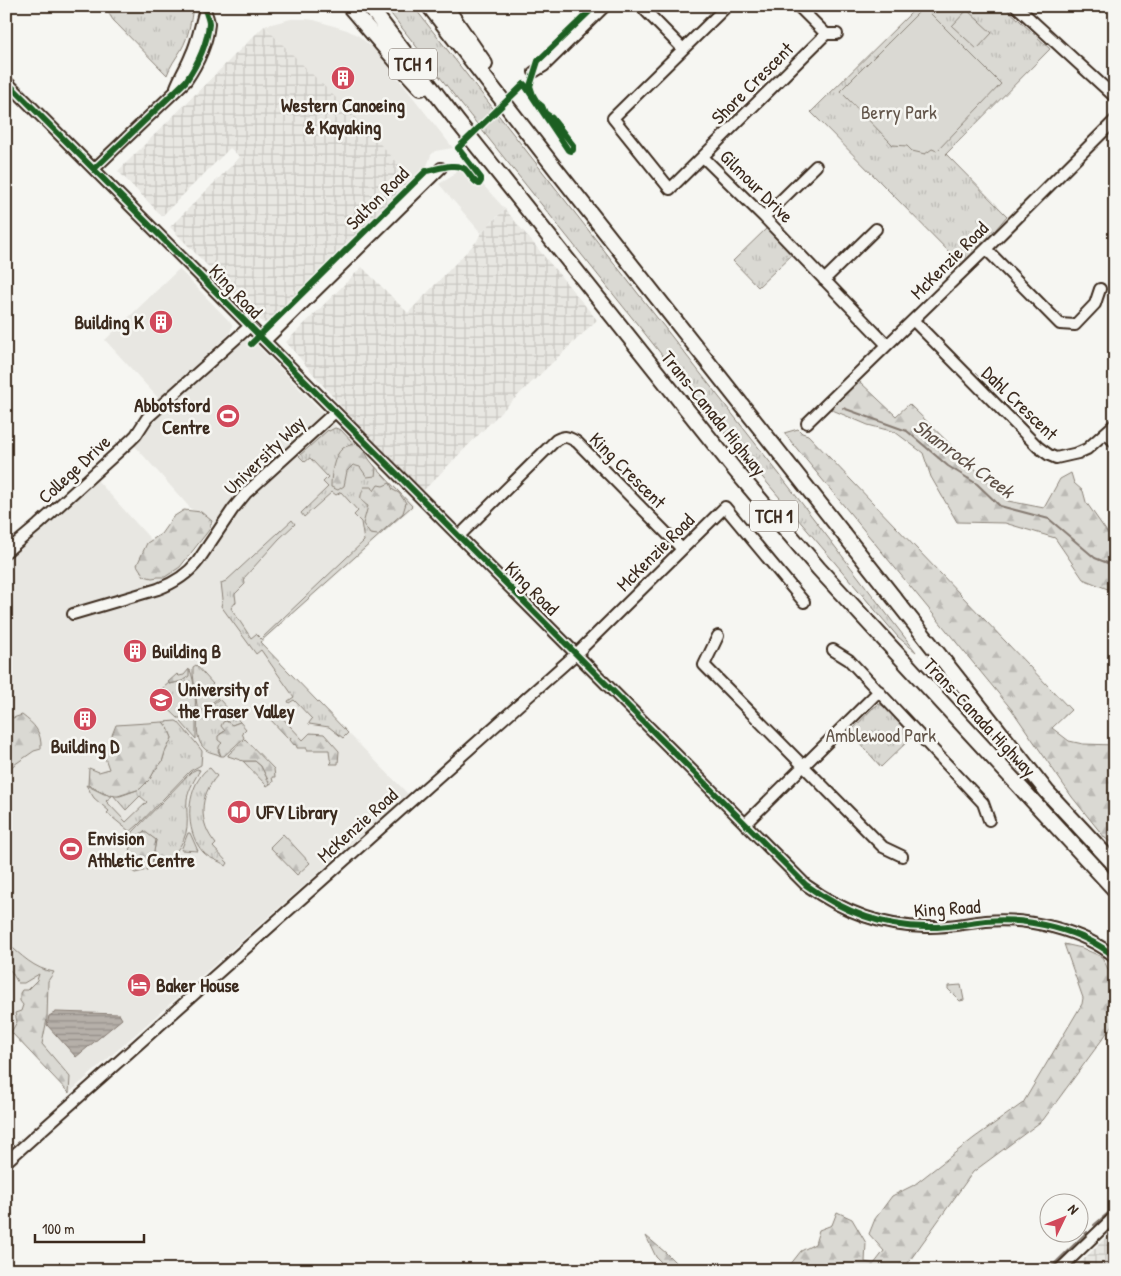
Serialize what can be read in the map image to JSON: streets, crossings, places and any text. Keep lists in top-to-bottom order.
{
  "streets": {
    "highway": ["TCH 1", "Trans-Canada Highway"],
    "street": [
      "Shore Crescent",
      "Gilmour Drive",
      "Salton Road",
      "McKenzie Road",
      "King Road",
      "Dahl Crescent",
      "University Way",
      "College Drive",
      "King Crescent"
    ]
  },
  "crossings": [
    ["Shore Crescent", "Gilmour Drive"],
    ["Gilmour Drive", "McKenzie Road"],
    ["Salton Road", "King Road"],
    ["McKenzie Road", "King Road"],
    ["McKenzie Road", "Dahl Crescent"],
    ["McKenzie Road", "King Crescent"],
    ["King Road", "University Way"],
    ["King Road", "College Drive"],
    ["King Road", "King Crescent"]
  ],
  "water": ["Shamrock Creek"],
  "parks": ["Berry Park", "Amblewood Park"],
  "places": {
    "building": [
      "Western Canoeing & Kayaking",
      "Building K",
      "Building B",
      "Building D"
    ],
    "sports": ["Abbotsford Centre", "Envision Athletic Centre"],
    "school or university": ["University of the Fraser Valley"],
    "library": ["UFV Library"],
    "hotel": ["Baker House"]
  },
  "scale_bar": "100 m",
  "north": "top right"
}
